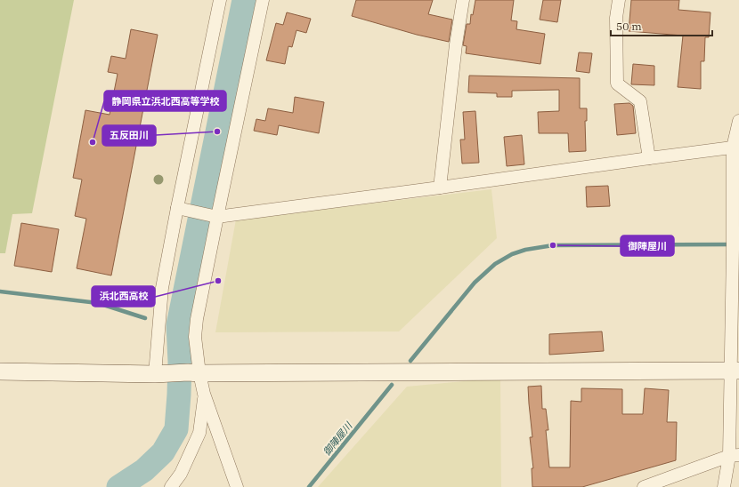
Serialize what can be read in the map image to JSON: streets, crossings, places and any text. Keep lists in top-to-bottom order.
{
  "water": ["御陣屋川"],
  "places": [
    "五反田川",
    "静岡県立浜北西高等学校",
    "御陣屋川",
    "浜北西高校"
  ],
  "scale_bar": "50 m"
}
